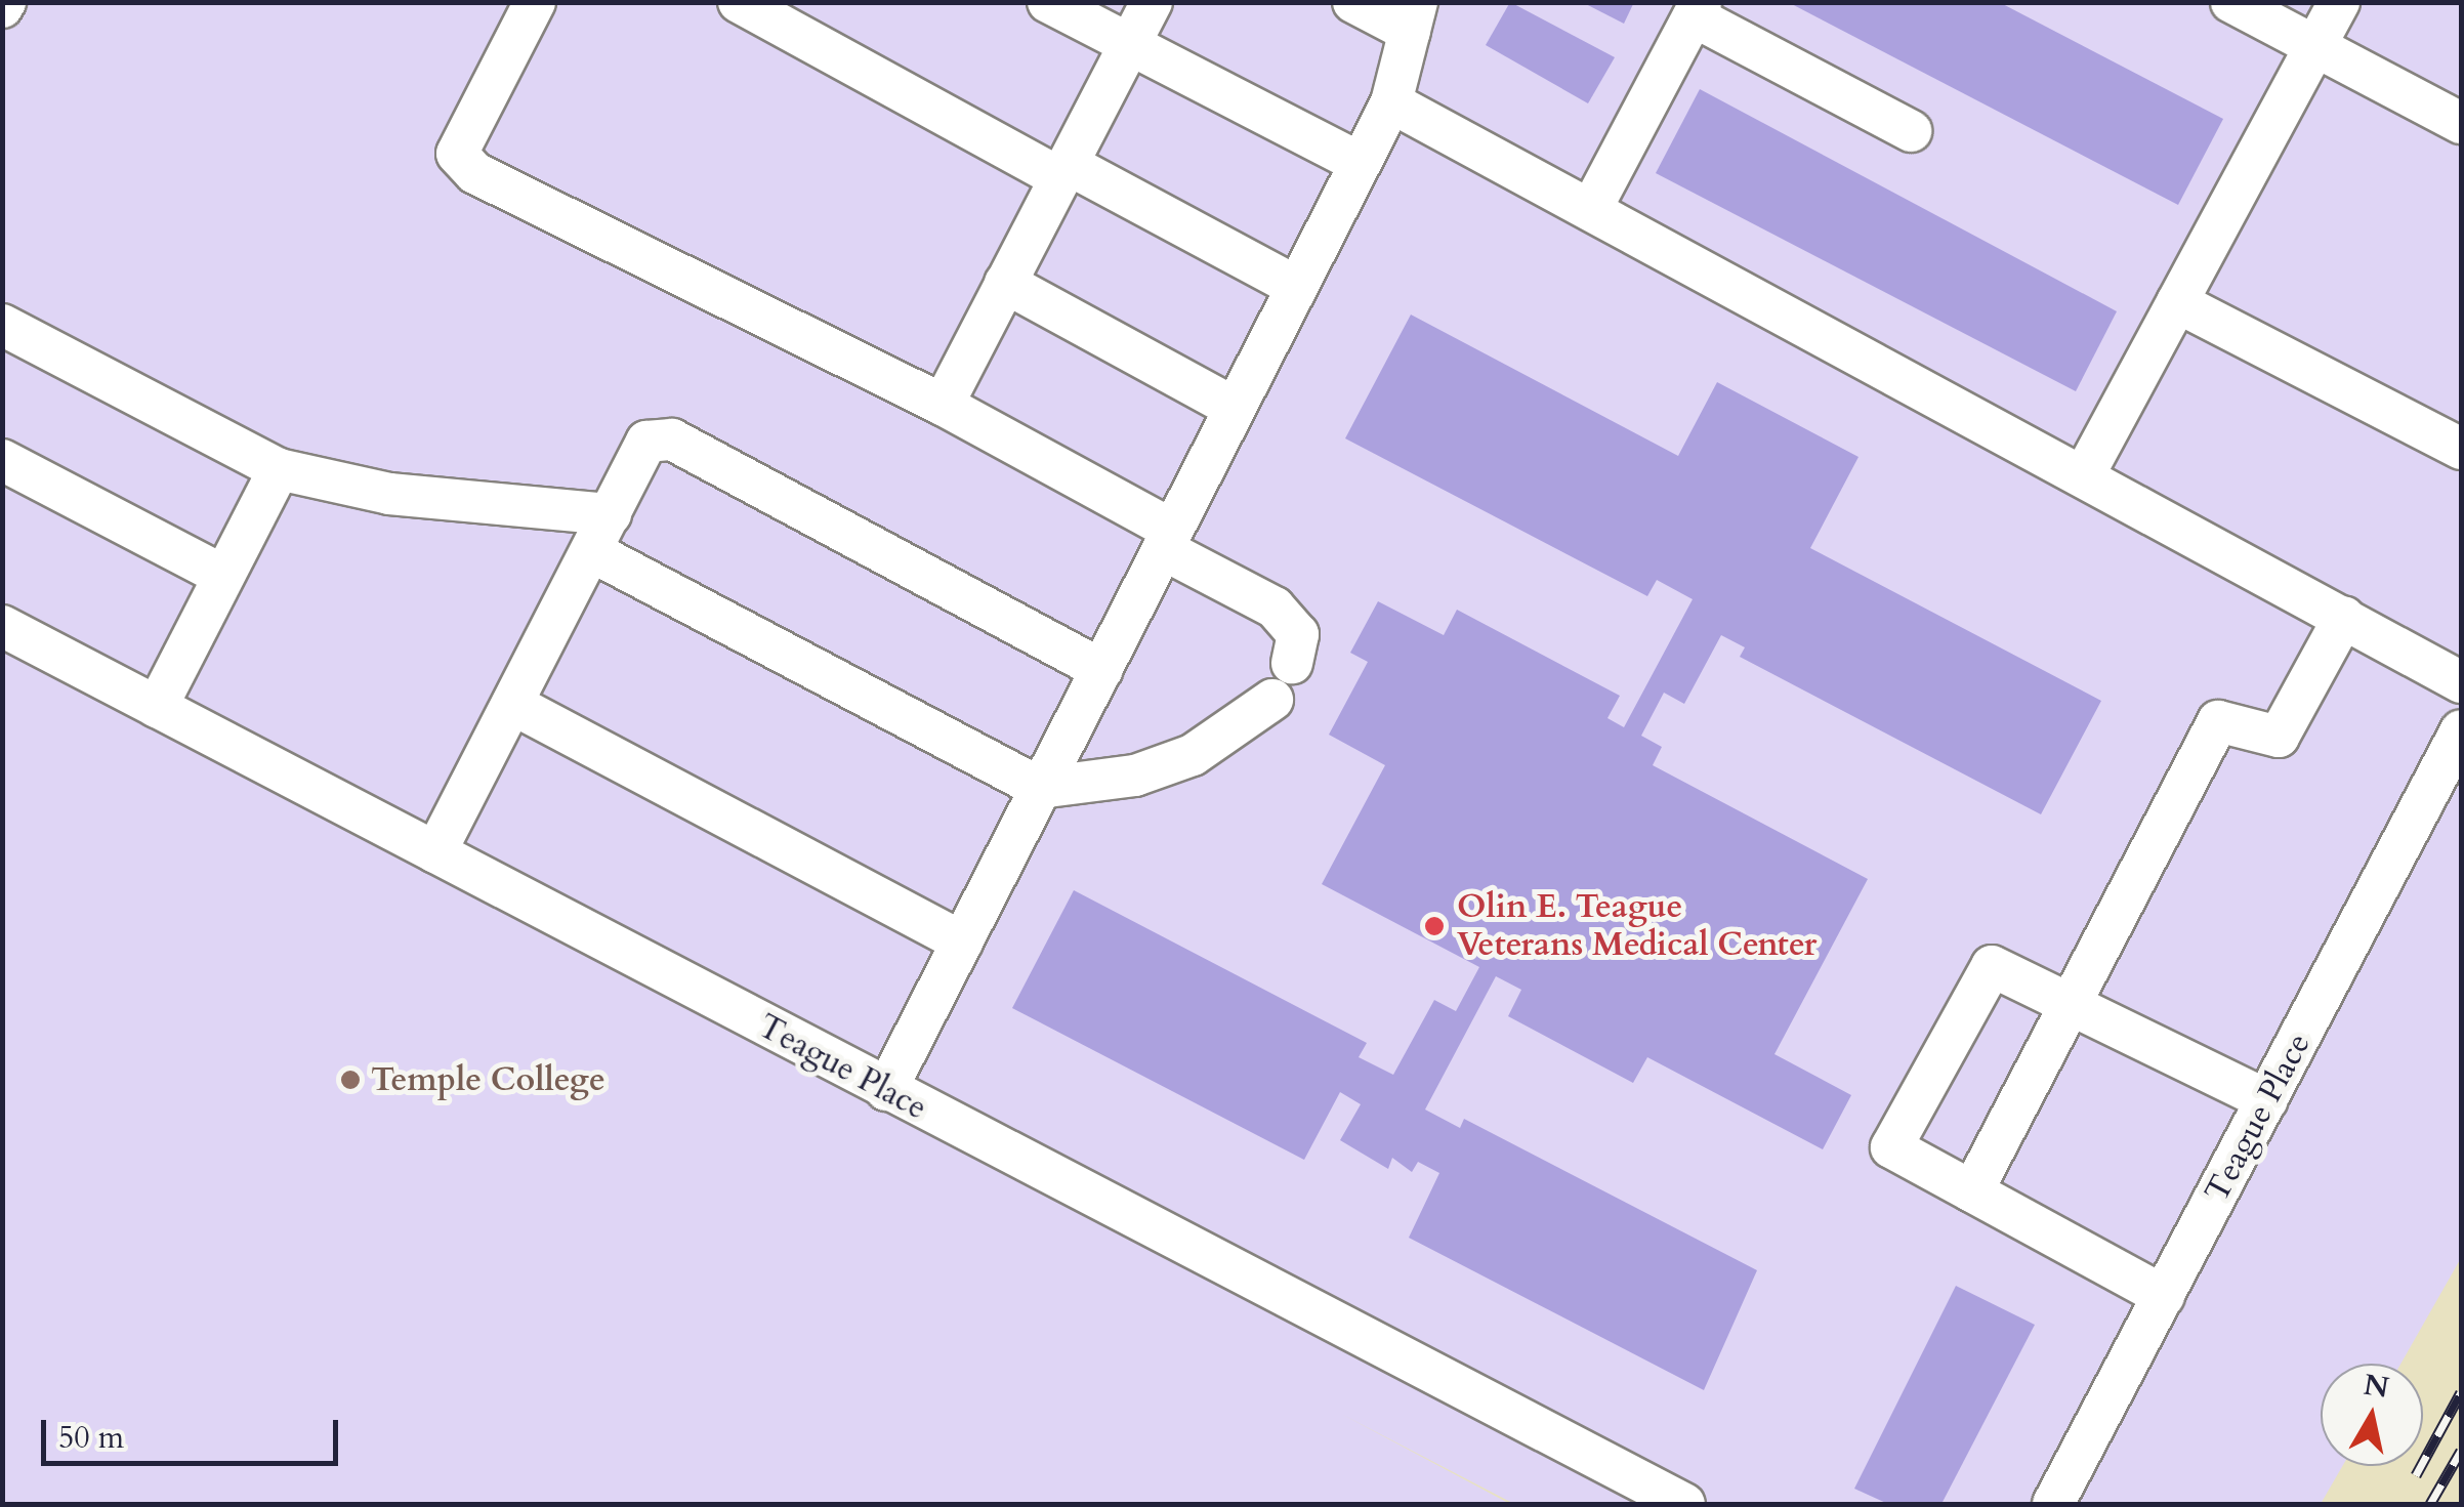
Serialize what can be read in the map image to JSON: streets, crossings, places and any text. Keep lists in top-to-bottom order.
{
  "streets": {
    "lane": ["Teague Place"]
  },
  "places": ["Olin E. Teague Veterans Medical Center", "Temple College"],
  "scale_bar": "50 m",
  "north": "top"
}
